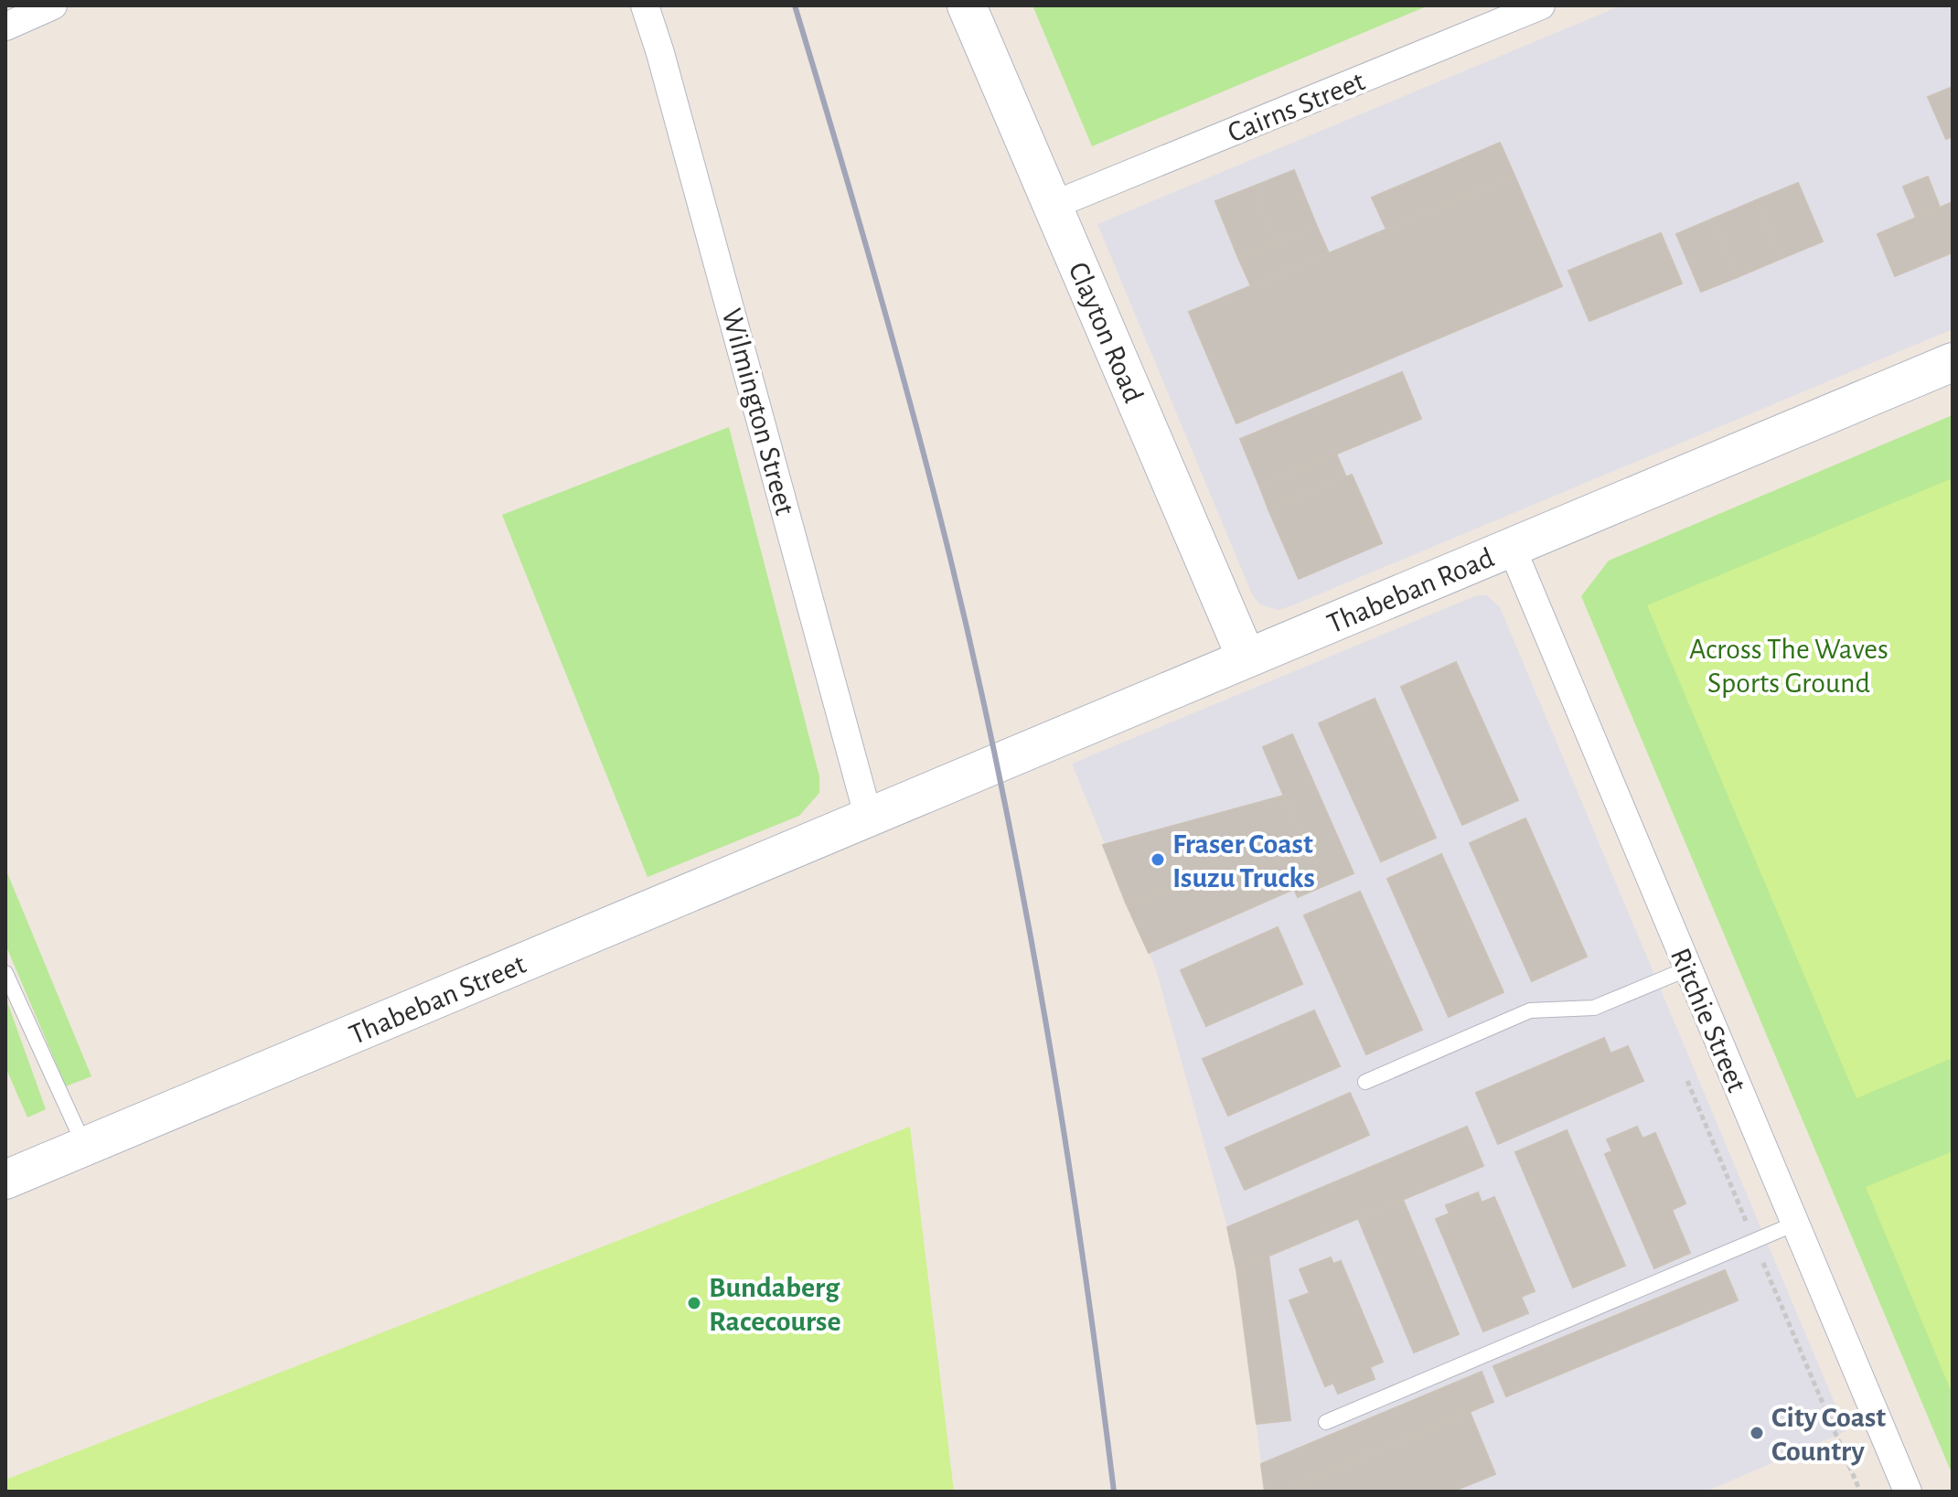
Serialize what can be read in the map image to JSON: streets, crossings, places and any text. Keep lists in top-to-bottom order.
{
  "streets": {
    "street": [
      "Cairns Street",
      "Clayton Road",
      "Wilmington Street",
      "Thabeban Road",
      "Thabeban Street",
      "Ritchie Street"
    ]
  },
  "crossings": [
    ["Cairns Street", "Clayton Road"],
    ["Clayton Road", "Thabeban Road"],
    ["Wilmington Street", "Thabeban Road"],
    ["Wilmington Street", "Thabeban Street"],
    ["Thabeban Road", "Thabeban Street"],
    ["Thabeban Road", "Ritchie Street"]
  ],
  "parks": ["Across The Waves Sports Ground"],
  "places": ["Fraser Coast Isuzu Trucks", "Bundaberg Racecourse", "City Coast Country"]
}
